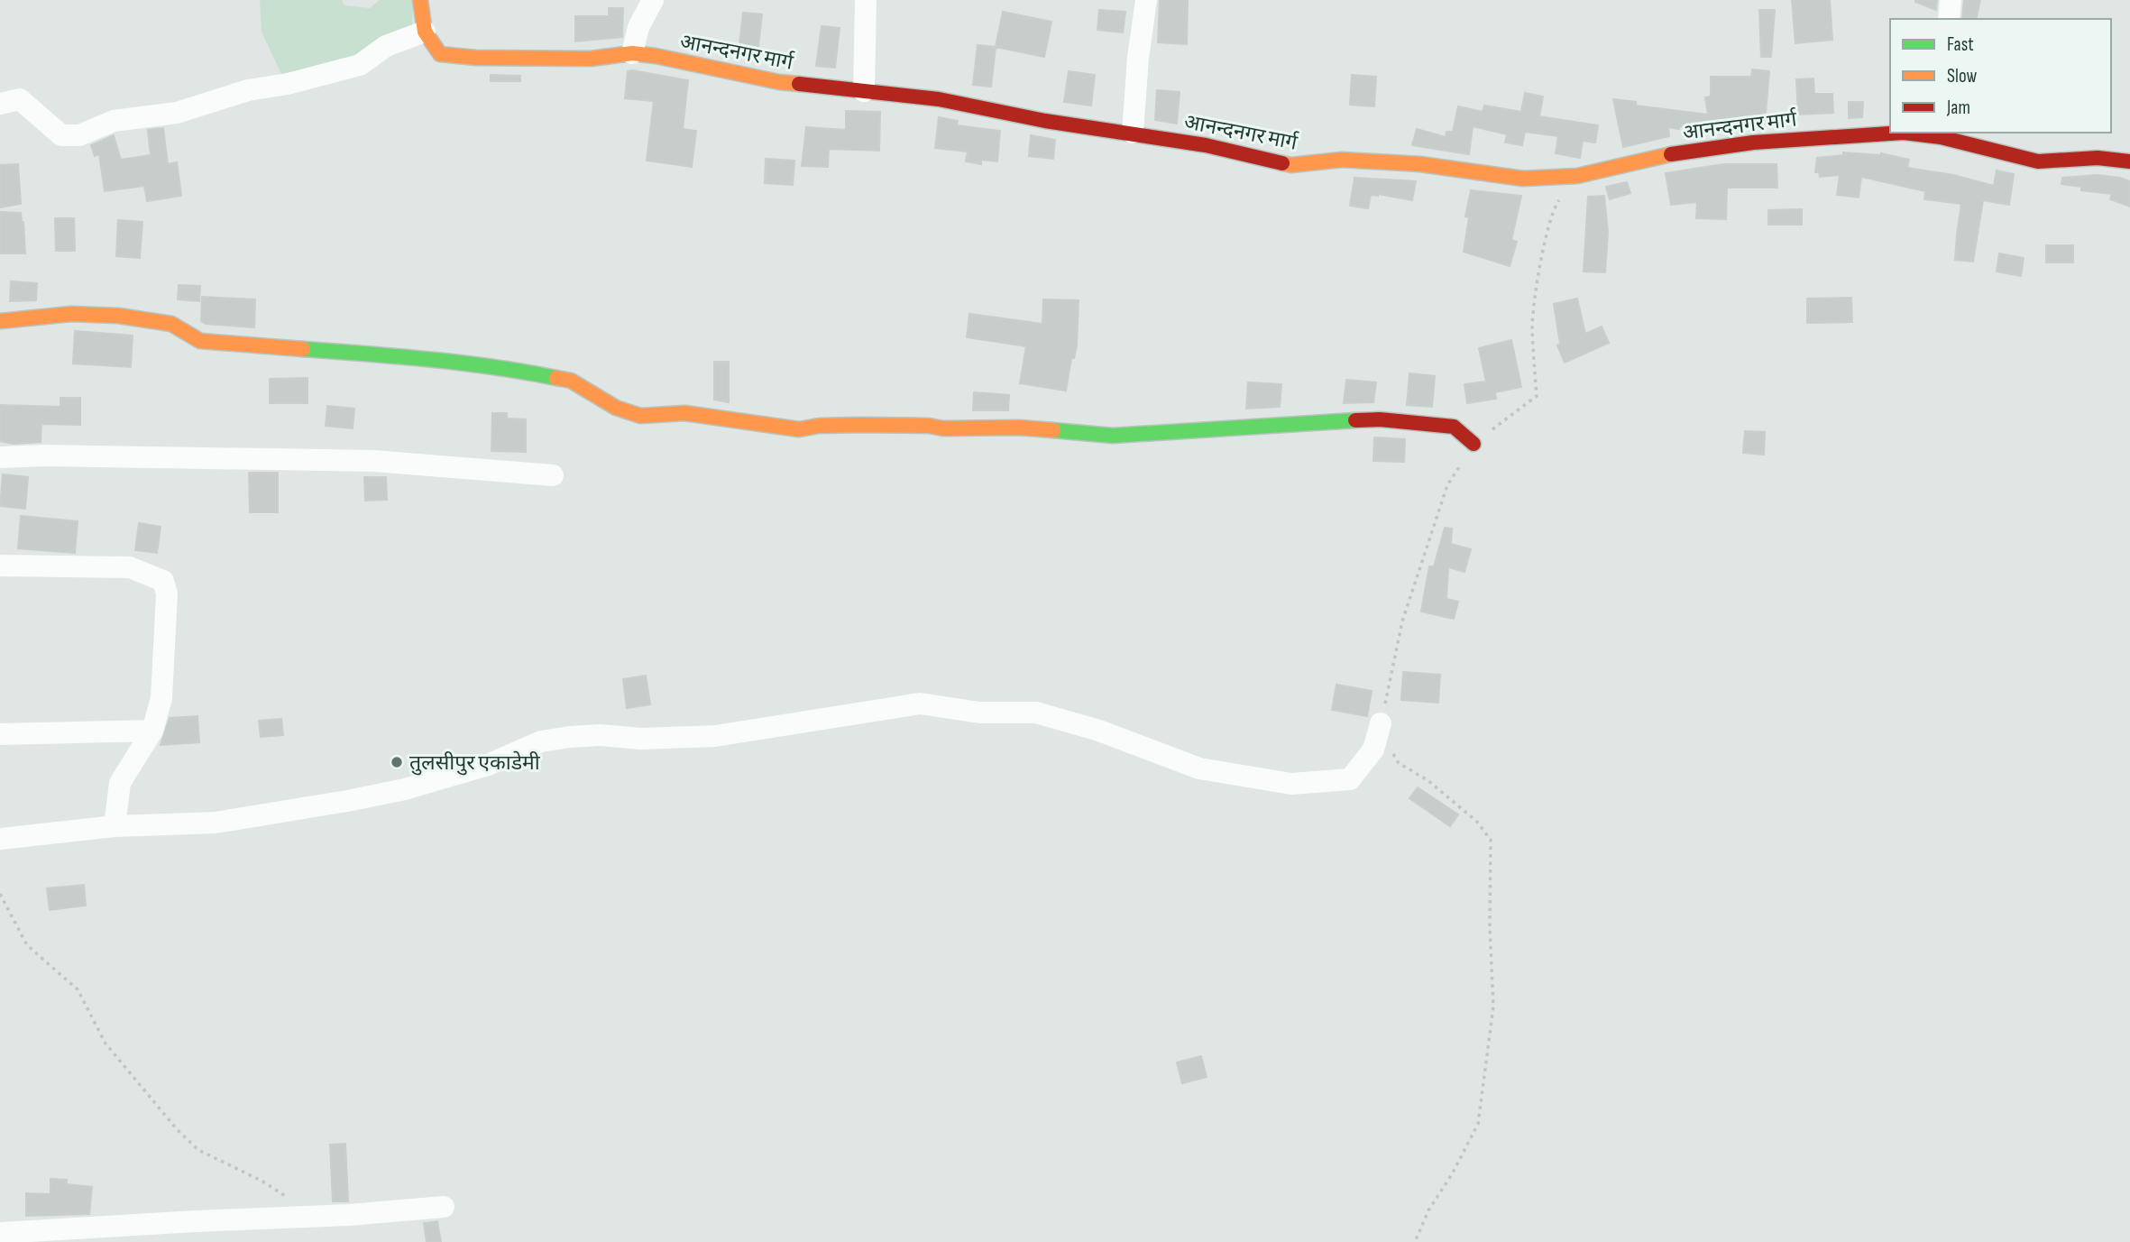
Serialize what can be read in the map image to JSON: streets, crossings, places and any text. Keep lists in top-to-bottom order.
{
  "streets": {
    "street": ["आनन्दनगर मार्ग"]
  },
  "places": ["तुलसीपुर एकाडेमी"],
  "legend": ["Fast", "Slow", "Jam"]
}
